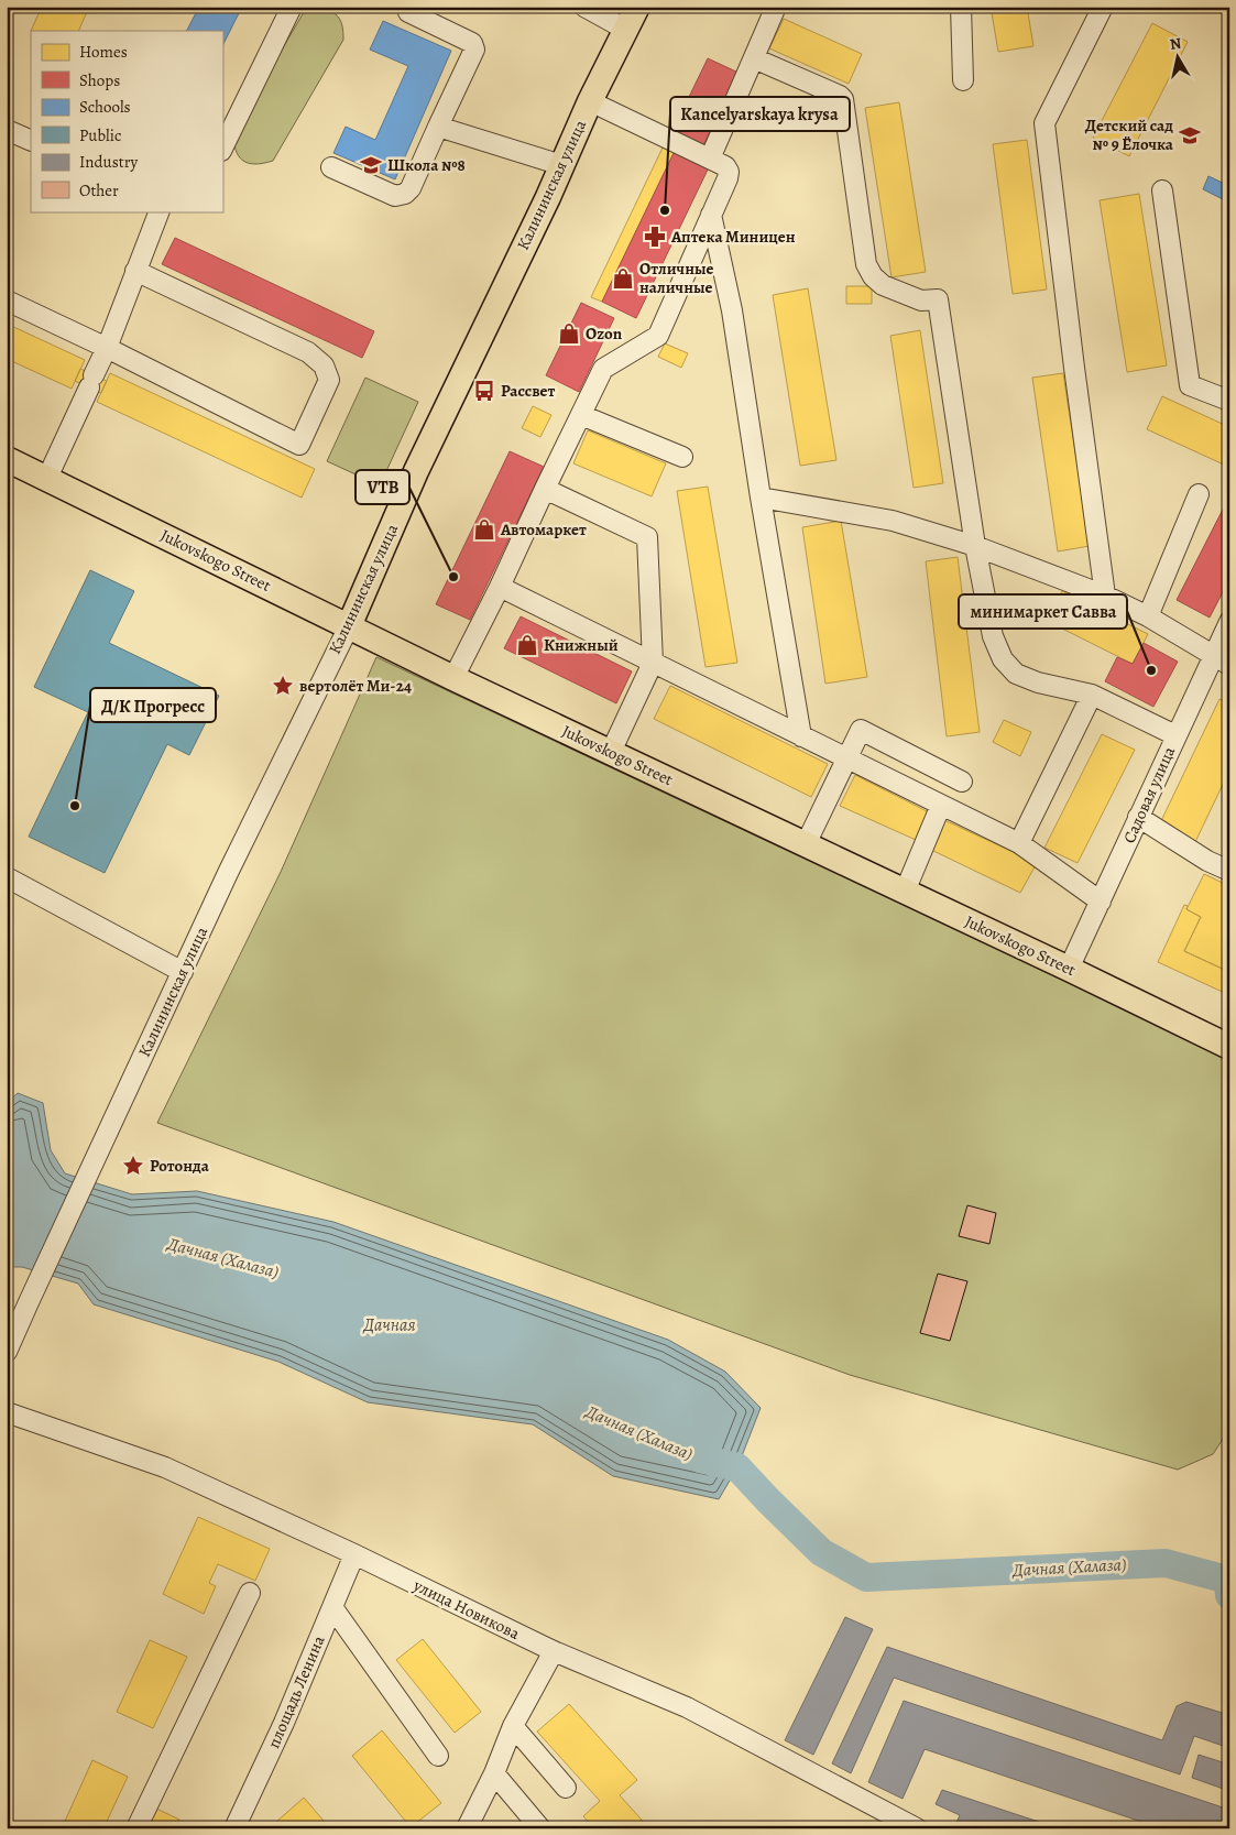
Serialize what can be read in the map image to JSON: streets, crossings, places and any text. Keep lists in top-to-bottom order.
{
  "streets": {
    "main road": ["Калининская улица", "Jukovskogo Street"],
    "street": ["Садовая улица", "улица Новикова", "площадь Ленина"]
  },
  "crossings": [
    ["Калининская улица", "Jukovskogo Street"],
    ["Jukovskogo Street", "Садовая улица"],
    ["улица Новикова", "площадь Ленина"]
  ],
  "water": ["Дачная (Халаза)", "Дачная"],
  "places": {
    "school or university": ["Детский сад № 9 Ёлочка", "Школа №8"],
    "other": [
      "Kancelyarskaya krysa",
      "VTB",
      "минимаркет Савва",
      "Д/К Прогресс"
    ],
    "pharmacy": ["Аптека Миницен"],
    "shop": [
      "Отличные наличные",
      "Ozon",
      "Автомаркет",
      "Книжный"
    ],
    "bus stop": ["Рассвет"],
    "place": ["вертолёт Ми-24", "Ротонда"]
  },
  "legend": [
    "Homes",
    "Shops",
    "Schools",
    "Public",
    "Industry",
    "Other"
  ],
  "north": "top"
}
